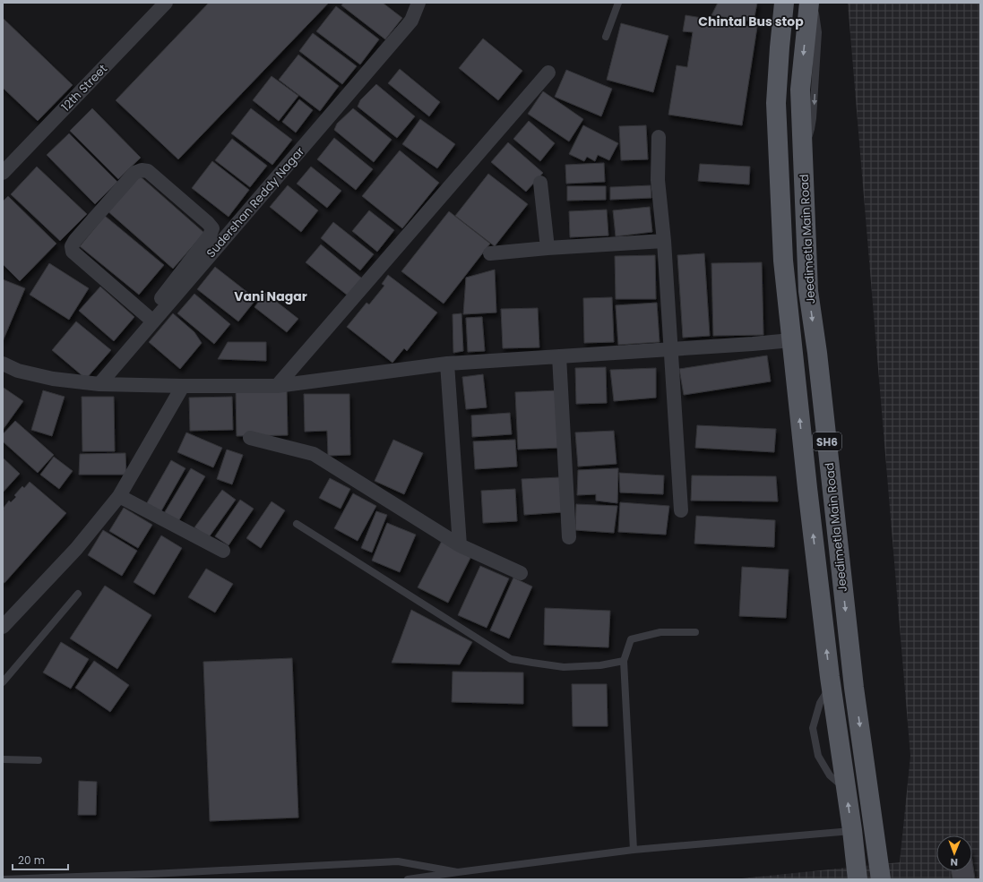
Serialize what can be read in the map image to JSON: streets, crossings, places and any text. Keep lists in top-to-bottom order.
{
  "streets": {
    "main road": ["Jeedimetla Main Road", "SH6"],
    "street": ["12th Street", "Sudershan Reddy Nagar"]
  },
  "districts": ["Chintal Bus stop", "Vani Nagar"],
  "scale_bar": "20 m",
  "north": "bottom"
}
